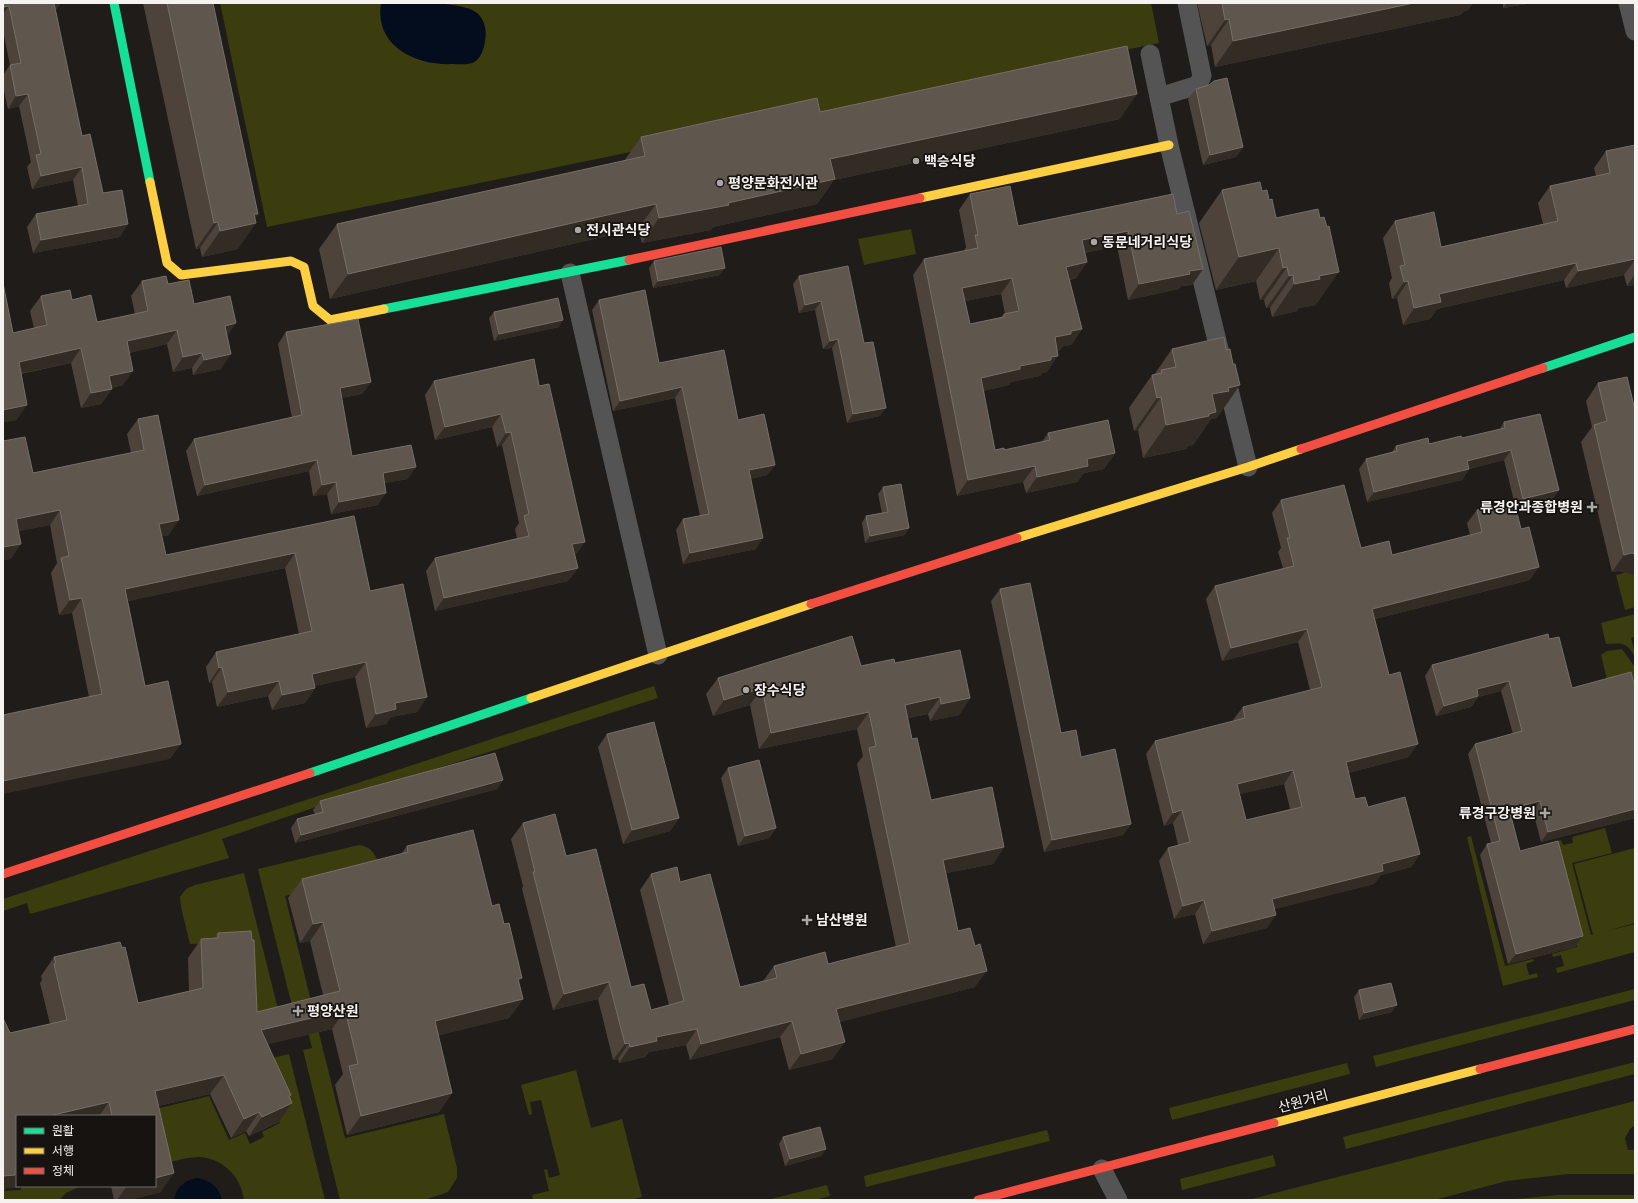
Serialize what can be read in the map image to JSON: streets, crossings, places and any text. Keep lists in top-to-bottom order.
{
  "streets": {
    "street": ["산원거리"]
  },
  "places": {
    "other": [
      "백승식당",
      "평양문화전시관",
      "전시관식당",
      "동문네거리식당",
      "장수식당"
    ],
    "health": [
      "류경안과종합병원",
      "류경구강병원",
      "남산병원",
      "평양산원"
    ]
  },
  "legend": ["원활", "서행", "정체"]
}
